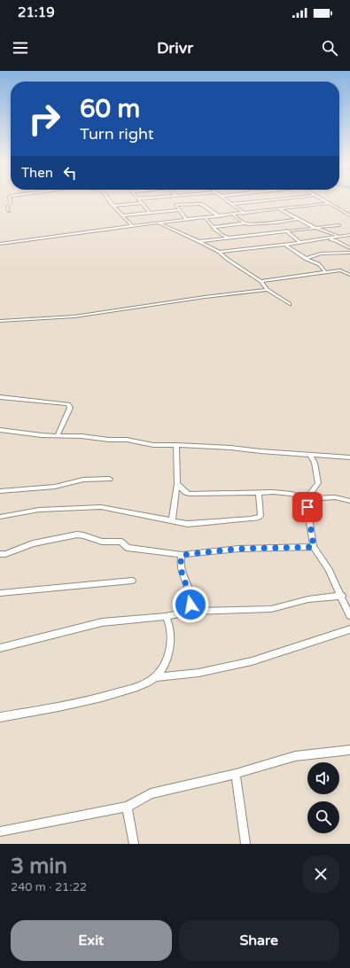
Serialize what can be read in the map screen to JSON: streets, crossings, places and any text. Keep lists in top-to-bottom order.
{
  "page": {
    "status": "21:19",
    "header": "Drivr",
    "turn": ["60 m", "Turn right"],
    "then": "Then",
    "heading": ["3 min", "240 m · 21:22"],
    "buttons": ["Exit", "Share"]
  }
}
